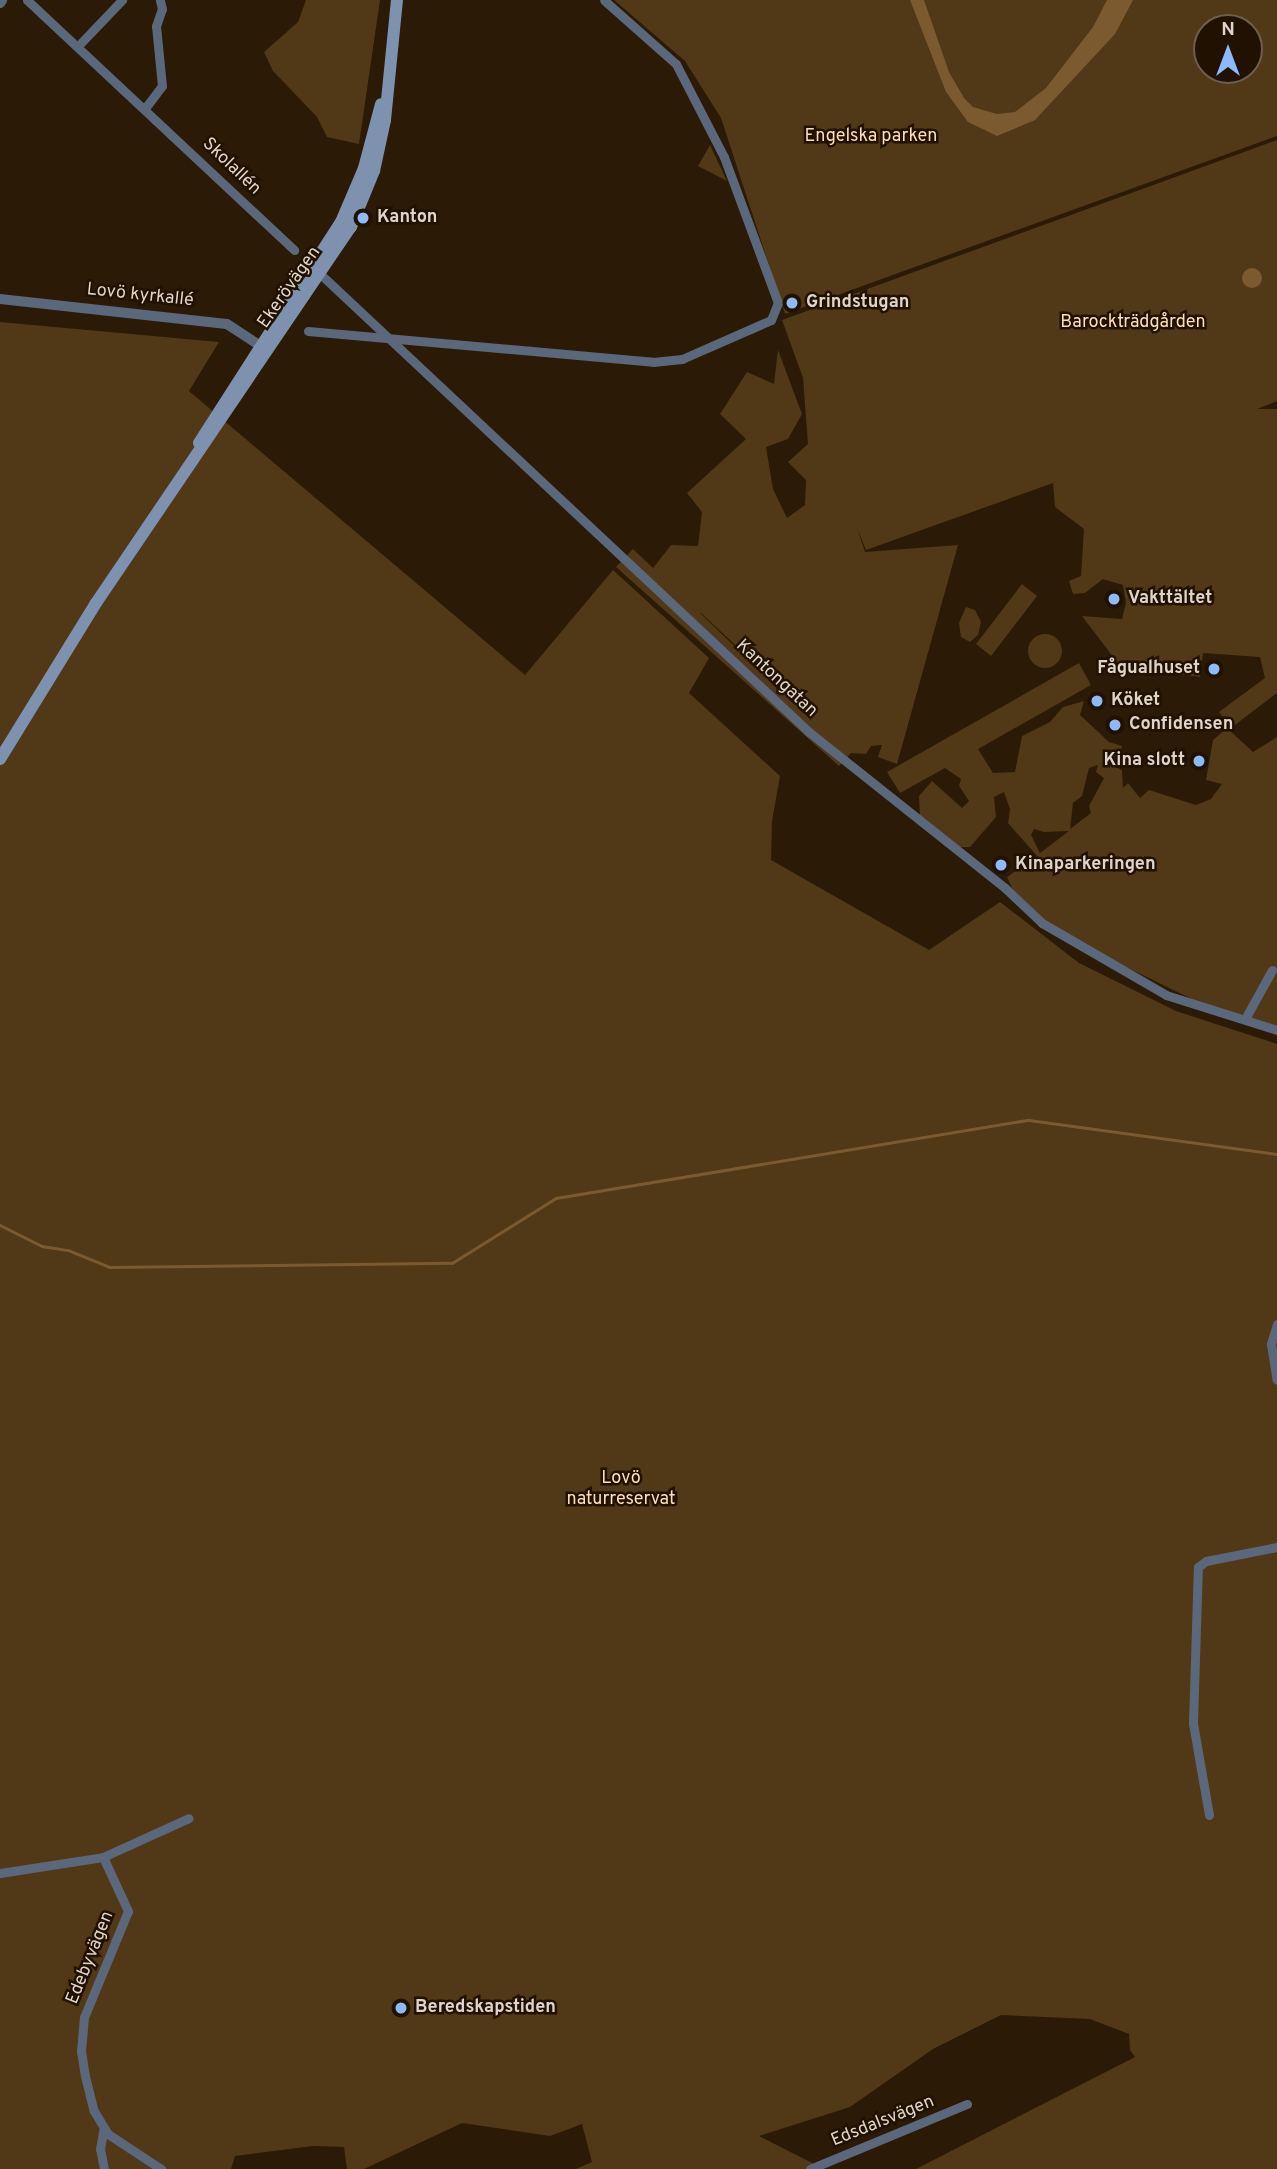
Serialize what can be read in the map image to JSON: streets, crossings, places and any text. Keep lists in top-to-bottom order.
{
  "streets": {
    "main road": ["Ekerövägen"],
    "street": [
      "Skolallén",
      "Lovö kyrkallé",
      "Kantongatan",
      "Edebyvägen",
      "Edsdalsvägen"
    ]
  },
  "crossings": [
    ["Ekerövägen", "Lovö kyrkallé"],
    ["Ekerövägen", "Kantongatan"]
  ],
  "parks": ["Engelska parken", "Barockträdgården", "Lovö naturreservat"],
  "places": [
    "Kanton",
    "Grindstugan",
    "Vakttältet",
    "Fågualhuset",
    "Köket",
    "Confidensen",
    "Kina slott",
    "Kinaparkeringen",
    "Beredskapstiden"
  ],
  "north": "top"
}
